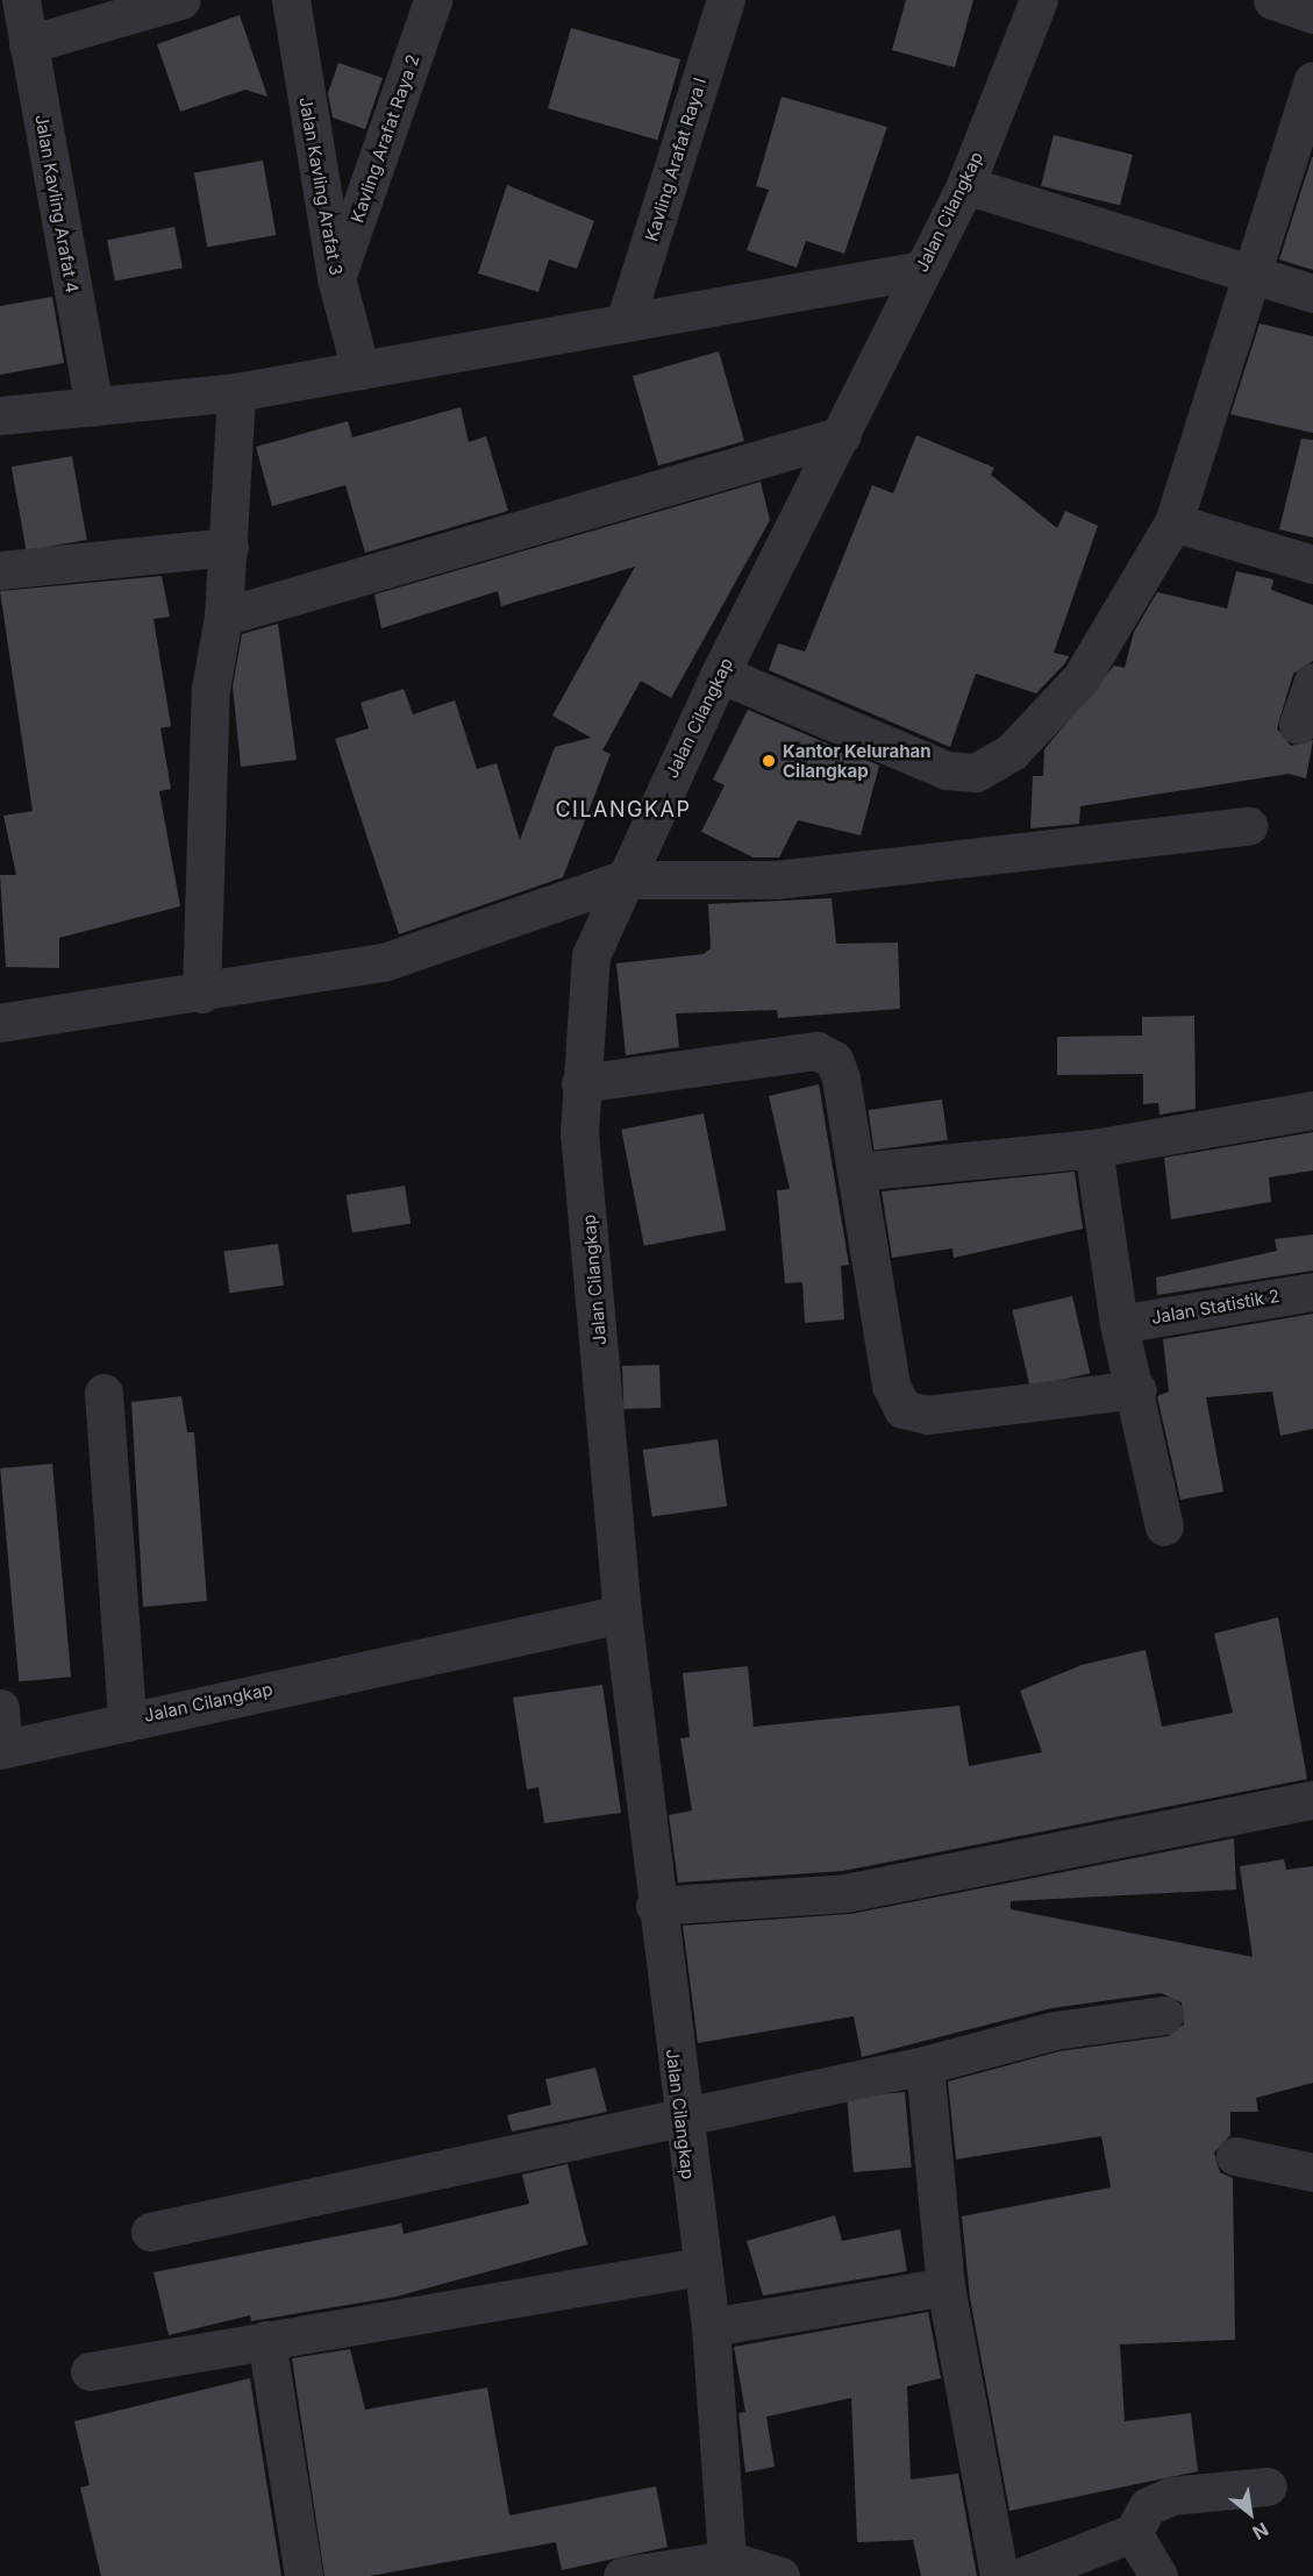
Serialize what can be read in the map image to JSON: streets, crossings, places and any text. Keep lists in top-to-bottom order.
{
  "streets": {
    "street": [
      "Kavling Arafat Raya 2",
      "Kavling Arafat Raya I",
      "Jalan Kavling Arafat 3",
      "Jalan Kavling Arafat 4",
      "Jalan Cilangkap",
      "Jalan Statistik 2"
    ]
  },
  "crossings": [
    ["Kavling Arafat Raya 2", "Jalan Kavling Arafat 3"]
  ],
  "districts": ["CILANGKAP"],
  "places": ["Kantor Kelurahan Cilangkap"],
  "north": "bottom right"
}
